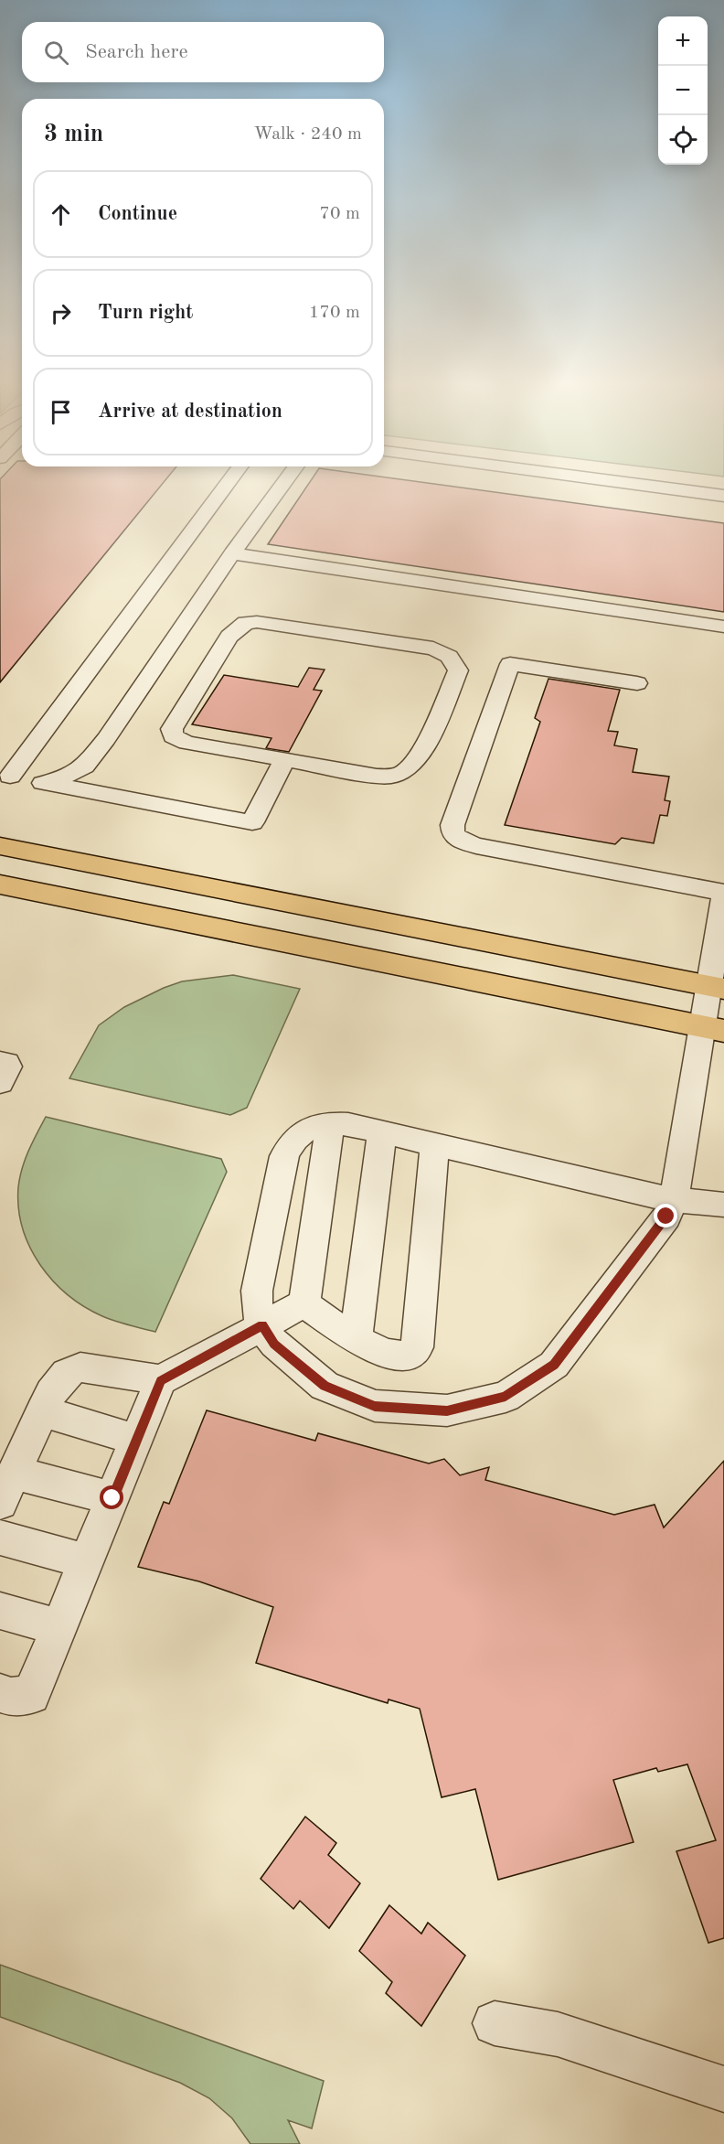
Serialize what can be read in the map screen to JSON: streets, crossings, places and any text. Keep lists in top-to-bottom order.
{
  "page": {
    "map_buttons": ["+", "−"],
    "search": "Search here",
    "heading": ["3 min", "Walk · 240 m"],
    "list": [
      ["Continue", "70 m"],
      ["Turn right", "170 m"],
      "Arrive at destination"
    ]
  }
}
